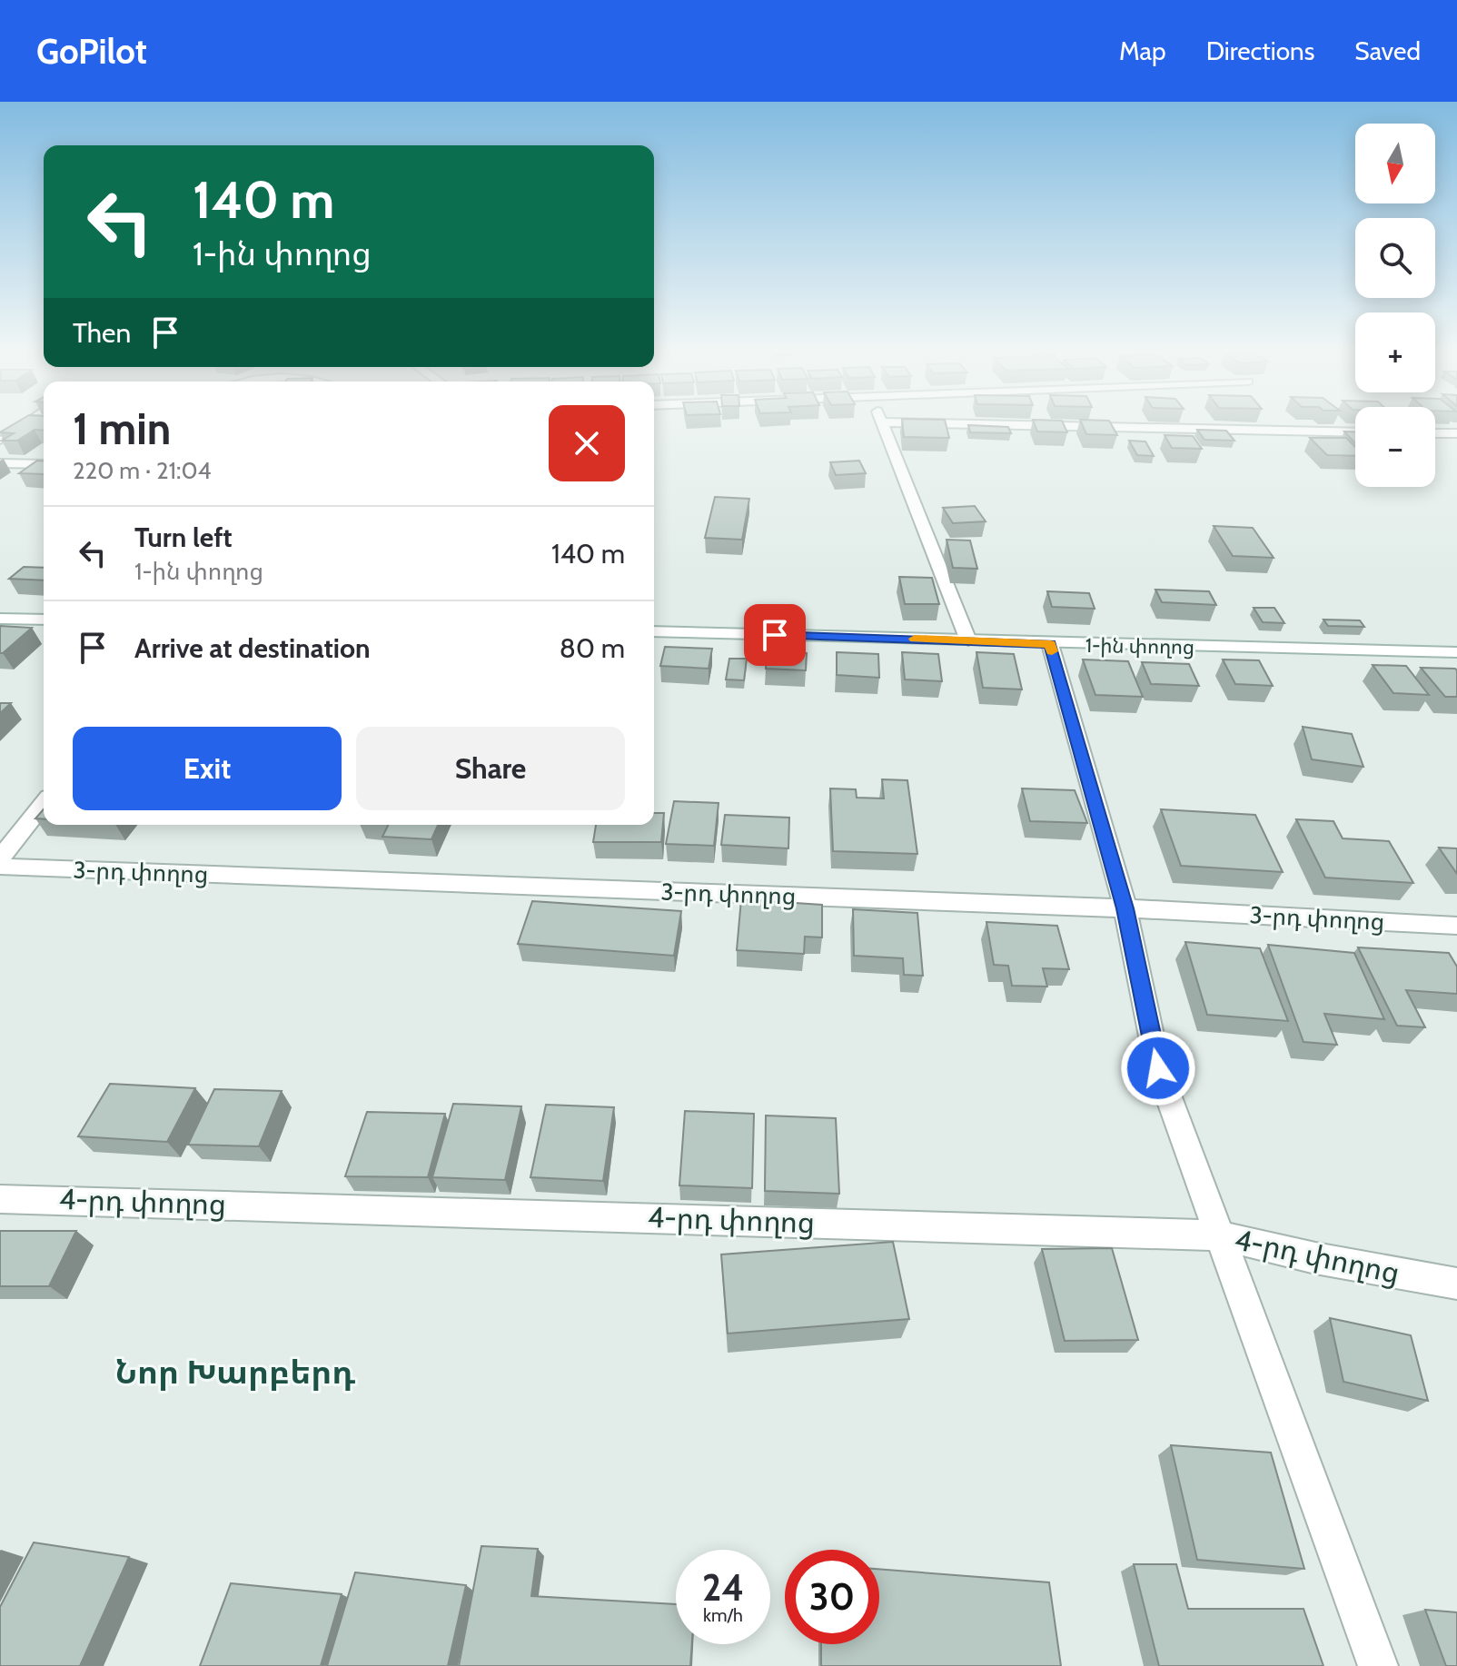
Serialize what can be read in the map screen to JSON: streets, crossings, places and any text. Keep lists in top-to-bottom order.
{
  "streets": {
    "street": ["1-ին փողոց", "3-րդ փողոց", "4-րդ փողոց"]
  },
  "districts": ["Նոր Խարբերդ"],
  "north": "bottom",
  "page": {
    "header": "GoPilot",
    "nav": ["Map", "Directions", "Saved"],
    "map_buttons": ["+", "−"],
    "turn": ["140 m", "1-ին փողոց"],
    "then": "Then",
    "heading": ["1 min", "220 m · 21:04"],
    "list": [
      {
        "name": "Turn left",
        "note": "1-ին փողոց",
        "value": "140 m"
      },
      {
        "name": "Arrive at destination",
        "value": "80 m"
      }
    ],
    "buttons": ["Exit", "Share"],
    "speed": "24 km/h",
    "limit": "30"
  }
}
